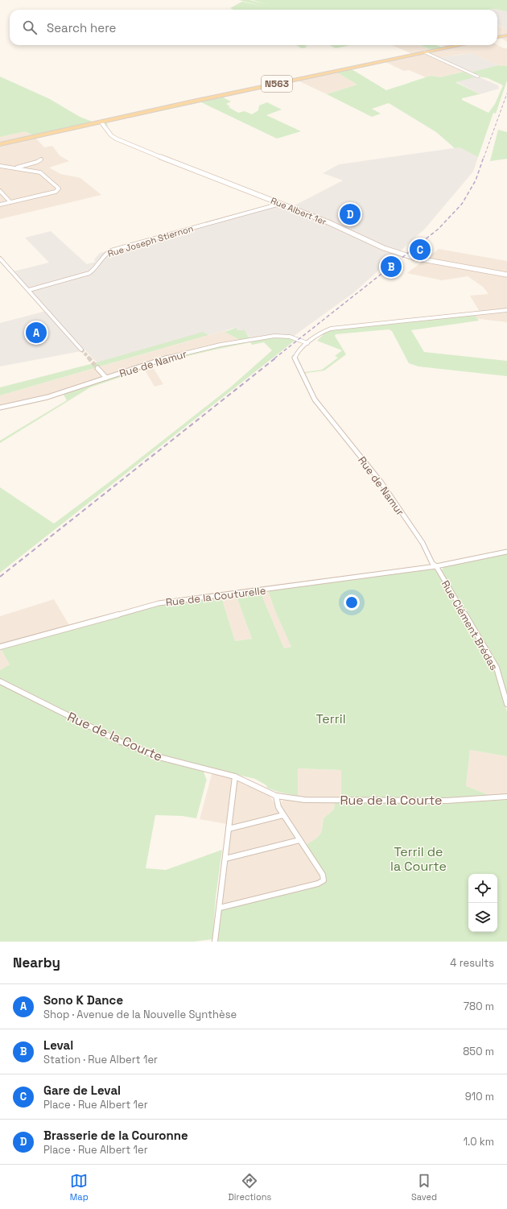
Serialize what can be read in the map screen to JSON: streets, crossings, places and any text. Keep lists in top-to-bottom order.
{
  "streets": {
    "main road": ["N563"],
    "street": [
      "Rue Albert 1er",
      "Rue Joseph Stiernon",
      "Rue de Namur",
      "Rue de la Couturelle",
      "Rue Clément Brédas",
      "Rue de la Courte"
    ]
  },
  "crossings": [
    ["N563", "Rue Albert 1er"],
    ["Rue Albert 1er", "Rue Joseph Stiernon"],
    ["Rue de Namur", "Rue de la Couturelle"],
    ["Rue de Namur", "Rue Clément Brédas"],
    ["Rue de la Couturelle", "Rue Clément Brédas"]
  ],
  "parks": ["Terril", "Terril de la Courte"],
  "page": {
    "search": "Search here",
    "pins": [
      "D",
      "C",
      "B",
      "A"
    ],
    "heading": ["Nearby", "4 results"],
    "list": [
      {
        "mark": "A",
        "name": "Sono K Dance",
        "note": "Shop · Avenue de la Nouvelle Synthèse",
        "value": "780 m"
      },
      {
        "mark": "B",
        "name": "Leval",
        "note": "Station · Rue Albert 1er",
        "value": "850 m"
      },
      {
        "mark": "C",
        "name": "Gare de Leval",
        "note": "Place · Rue Albert 1er",
        "value": "910 m"
      },
      {
        "mark": "D",
        "name": "Brasserie de la Couronne",
        "note": "Place · Rue Albert 1er",
        "value": "1.0 km"
      }
    ],
    "nav": ["Map", "Directions", "Saved"]
  }
}
